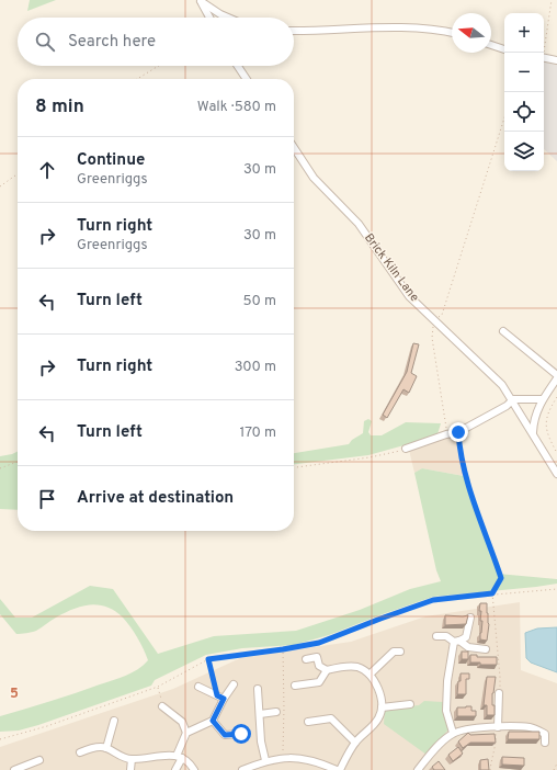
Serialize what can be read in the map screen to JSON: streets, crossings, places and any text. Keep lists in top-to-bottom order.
{
  "streets": {
    "street": ["Brick Kiln Lane"]
  },
  "north": "left",
  "page": {
    "map_buttons": ["+", "−"],
    "search": "Search here",
    "heading": ["8 min", "Walk · 580 m"],
    "list": [
      ["Continue", "Greenriggs", "30 m"],
      ["Turn right", "Greenriggs", "30 m"],
      ["Turn left", "50 m"],
      ["Turn right", "300 m"],
      ["Turn left", "170 m"],
      "Arrive at destination"
    ]
  },
  "grid": {
    "rows": ["5"]
  }
}
